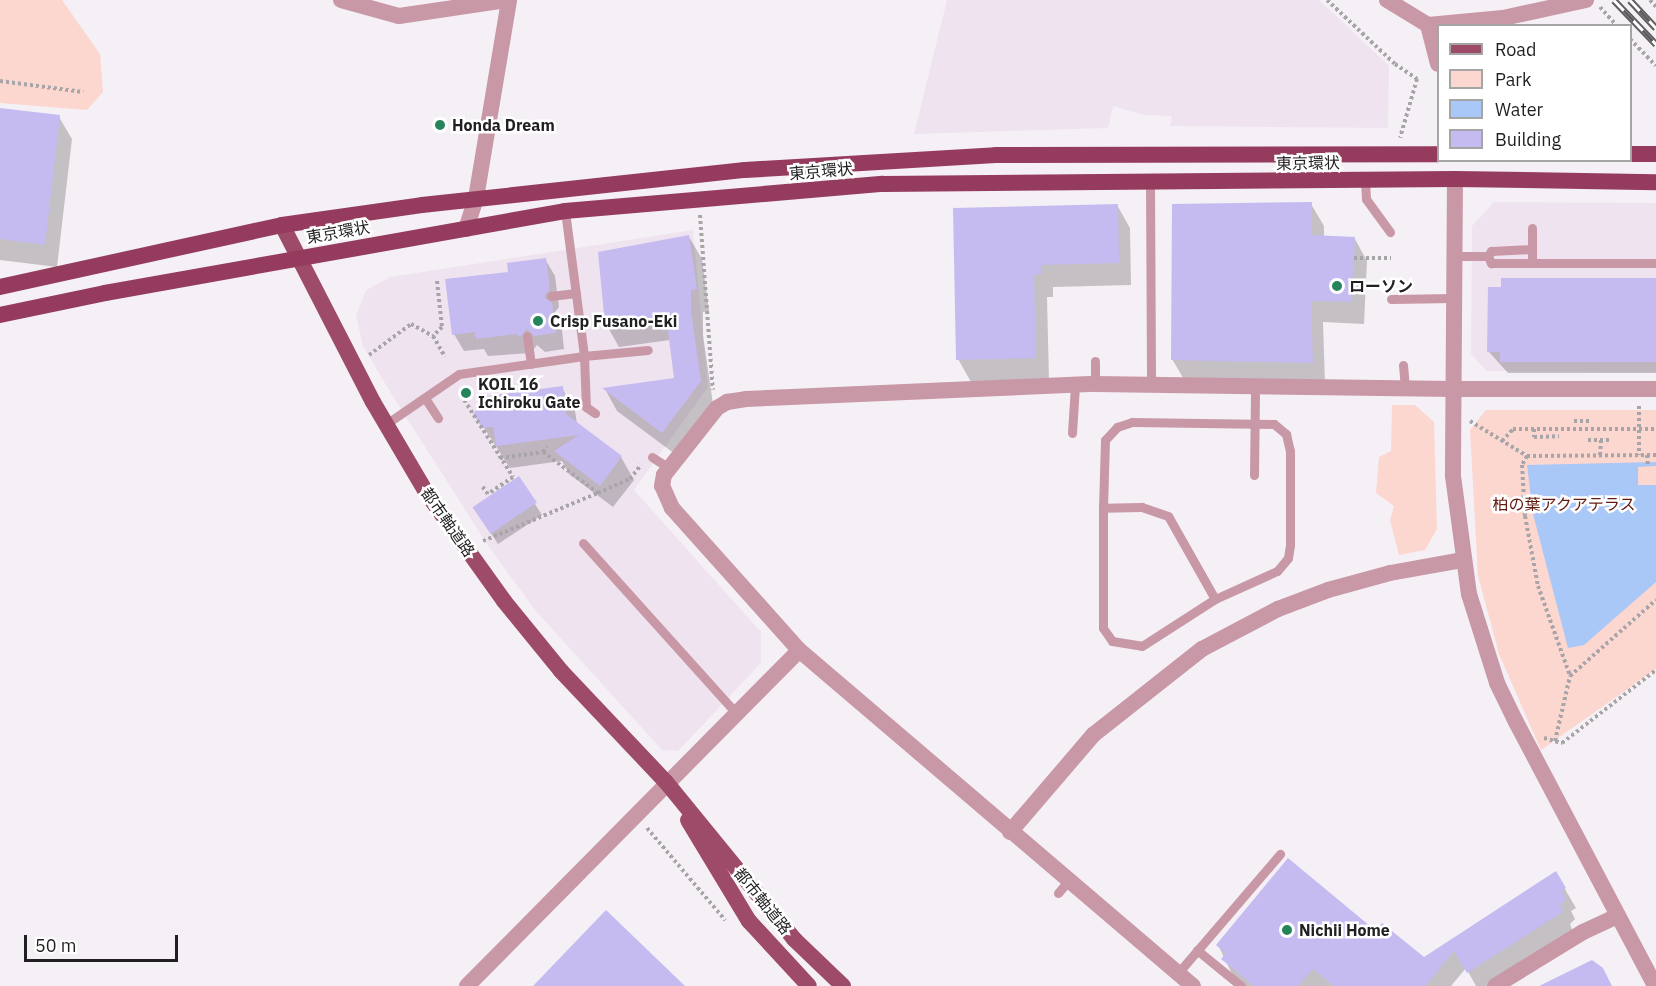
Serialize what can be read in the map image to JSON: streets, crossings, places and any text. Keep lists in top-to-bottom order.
{
  "streets": {
    "highway": ["東京環状"],
    "main road": ["都市軸道路"]
  },
  "crossings": [
    ["東京環状", "都市軸道路"]
  ],
  "parks": ["柏の葉アクアテラス"],
  "places": [
    "Honda Dream",
    "ローソン",
    "Crisp Fusano-Eki",
    "KOIL 16 Ichiroku Gate",
    "Nichii Home"
  ],
  "legend": [
    "Road",
    "Park",
    "Water",
    "Building"
  ],
  "scale_bar": "50 m"
}
